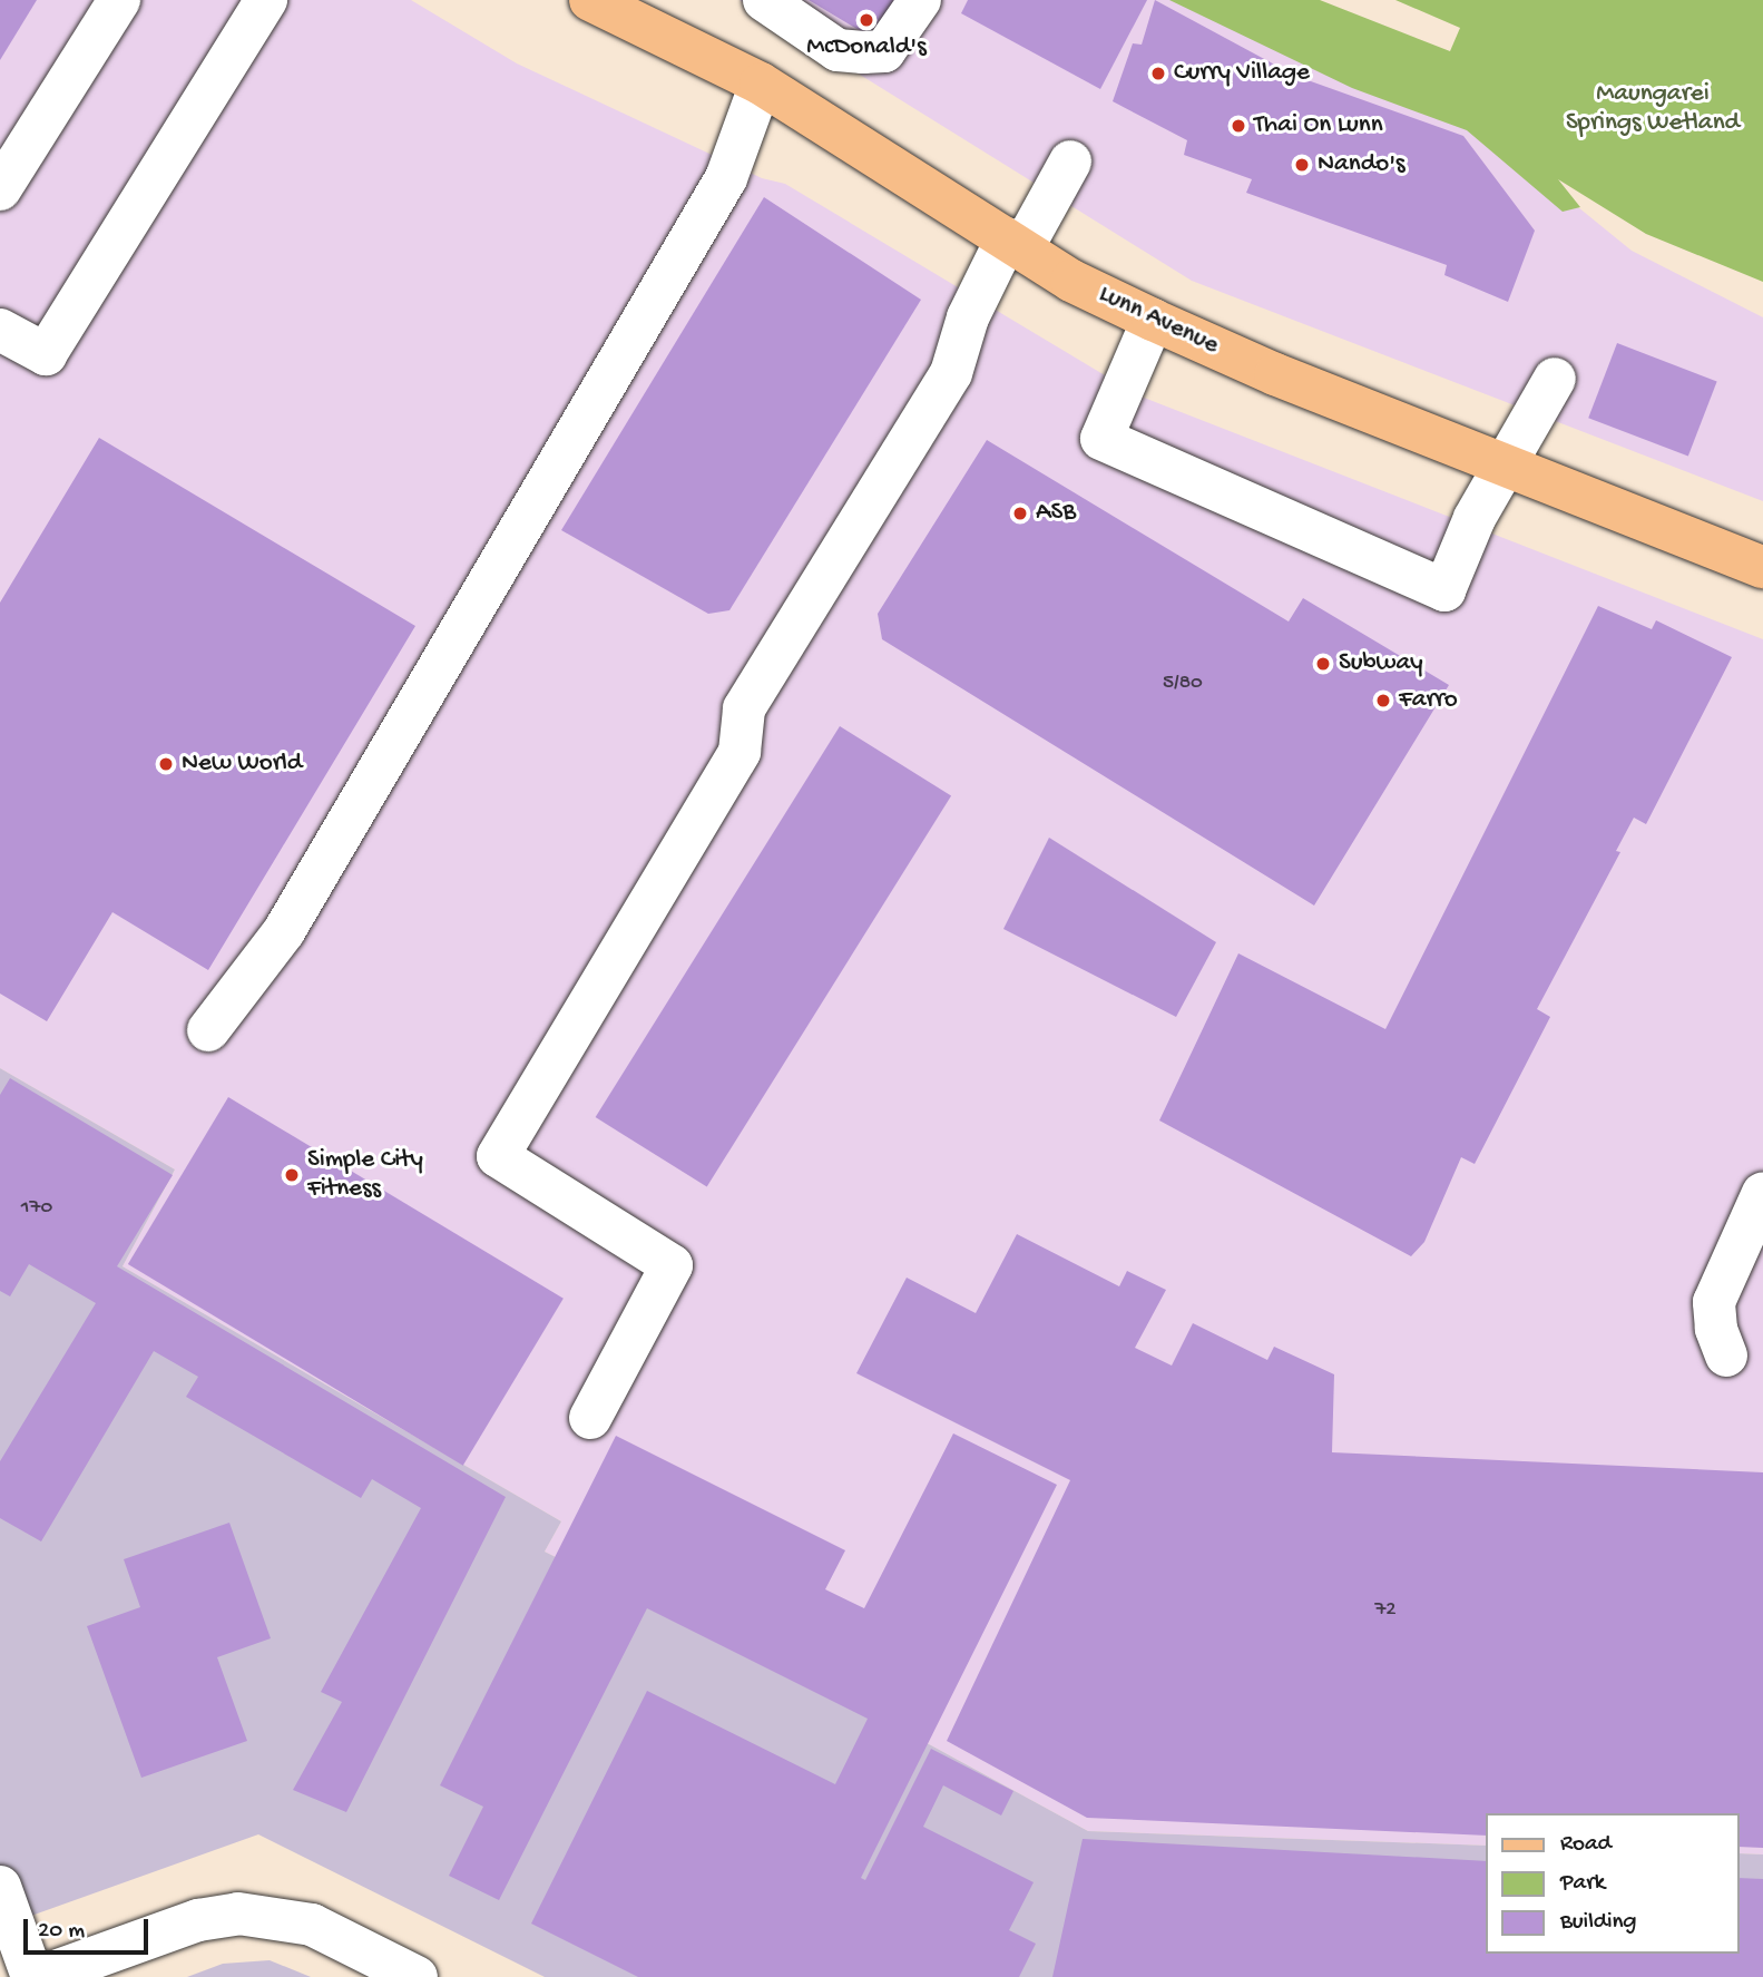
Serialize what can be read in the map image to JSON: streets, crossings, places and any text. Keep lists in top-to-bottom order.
{
  "streets": {
    "main road": ["Lunn Avenue"]
  },
  "parks": ["Maungarei Springs Wetland"],
  "places": [
    "McDonald's",
    "Curry Village",
    "Thai On Lunn",
    "Nando's",
    "ASB",
    "Subway",
    "Farro",
    "New World",
    "Simple City Fitness"
  ],
  "house_numbers": ["5/80", "170", "72"],
  "legend": ["Road", "Park", "Building"],
  "scale_bar": "20 m"
}
